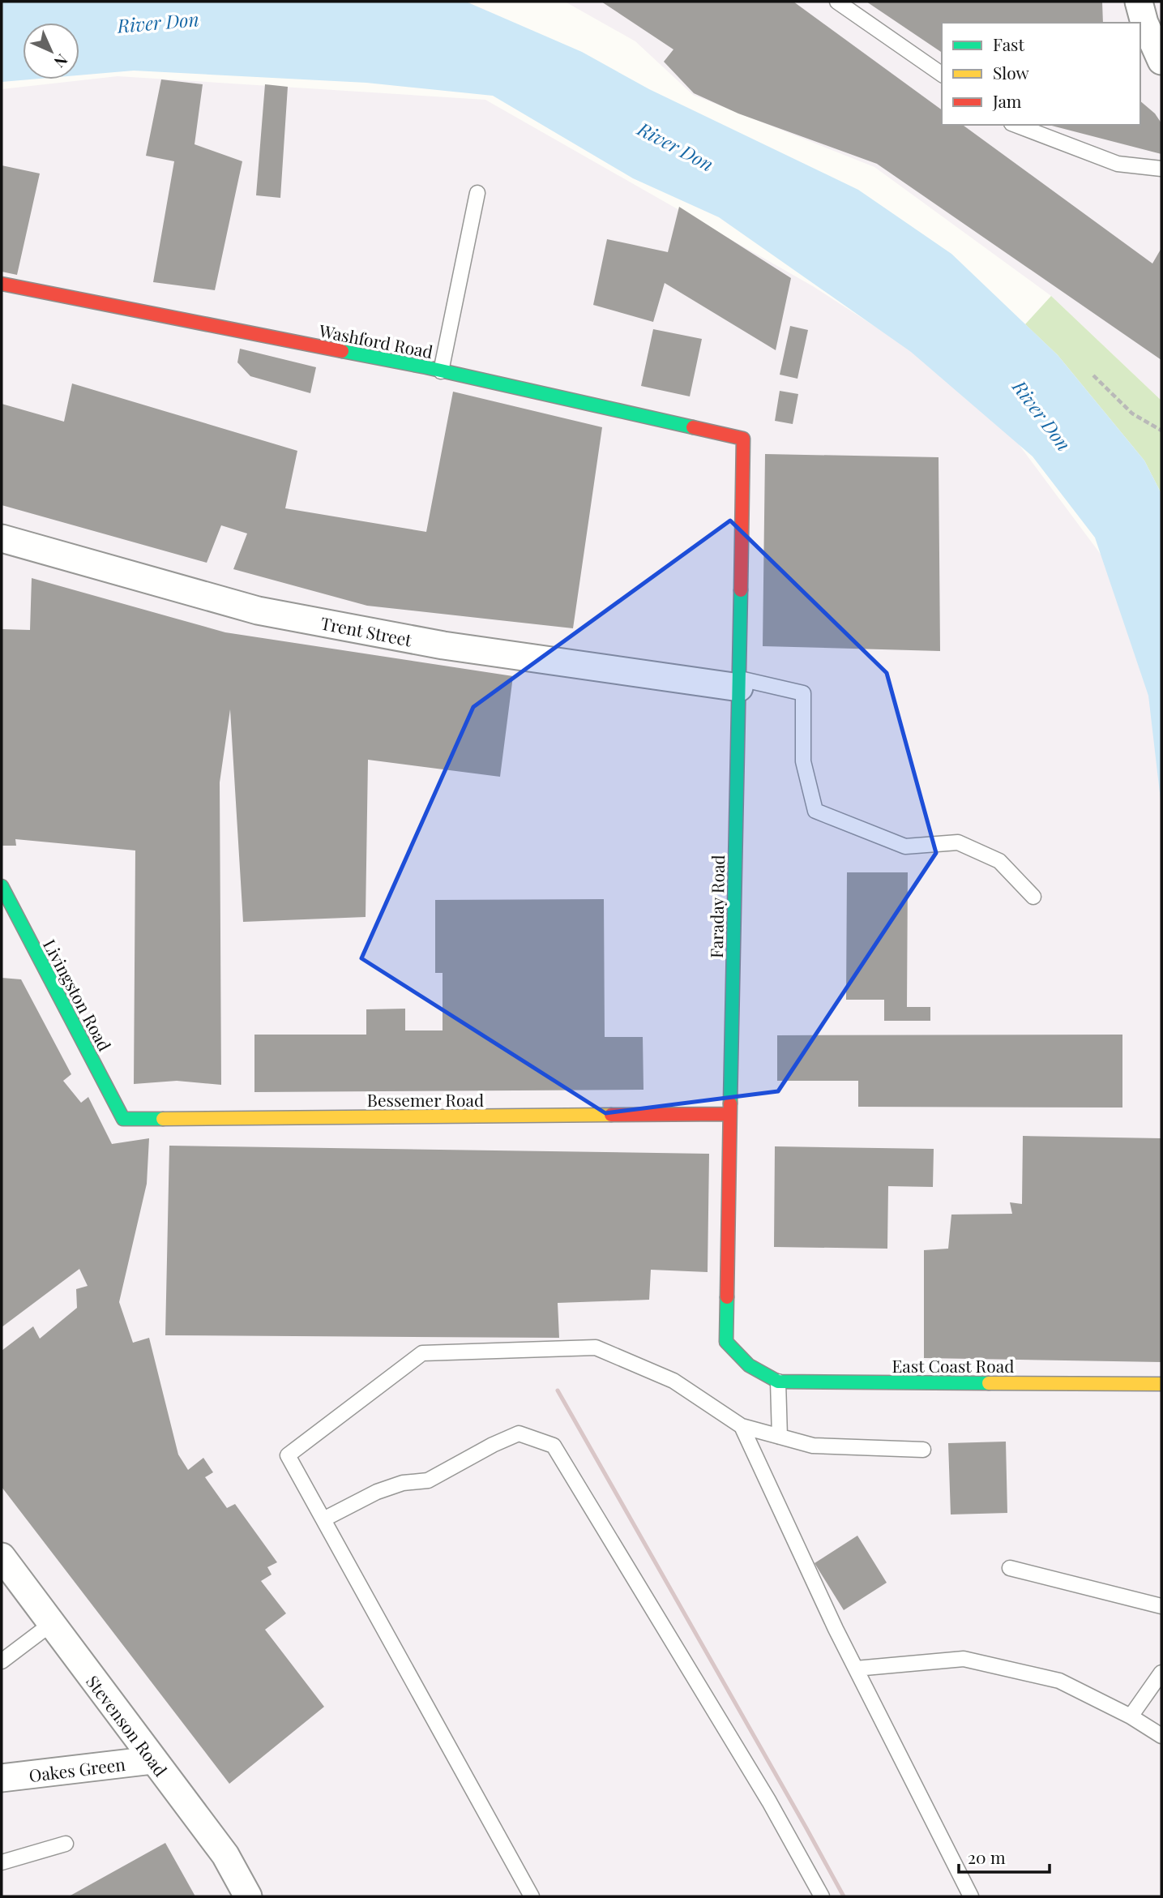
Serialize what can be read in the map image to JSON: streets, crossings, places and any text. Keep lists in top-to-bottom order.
{
  "streets": {
    "street": [
      "Washford Road",
      "Trent Street",
      "Faraday Road",
      "Livingston Road",
      "Bessemer Road",
      "East Coast Road",
      "Stevenson Road",
      "Oakes Green"
    ]
  },
  "crossings": [
    ["Washford Road", "Faraday Road"],
    ["Trent Street", "Faraday Road"],
    ["Faraday Road", "Bessemer Road"],
    ["Faraday Road", "East Coast Road"],
    ["Livingston Road", "Bessemer Road"],
    ["Stevenson Road", "Oakes Green"]
  ],
  "water": ["River Don"],
  "legend": ["Fast", "Slow", "Jam"],
  "scale_bar": "20 m",
  "north": "bottom right"
}
